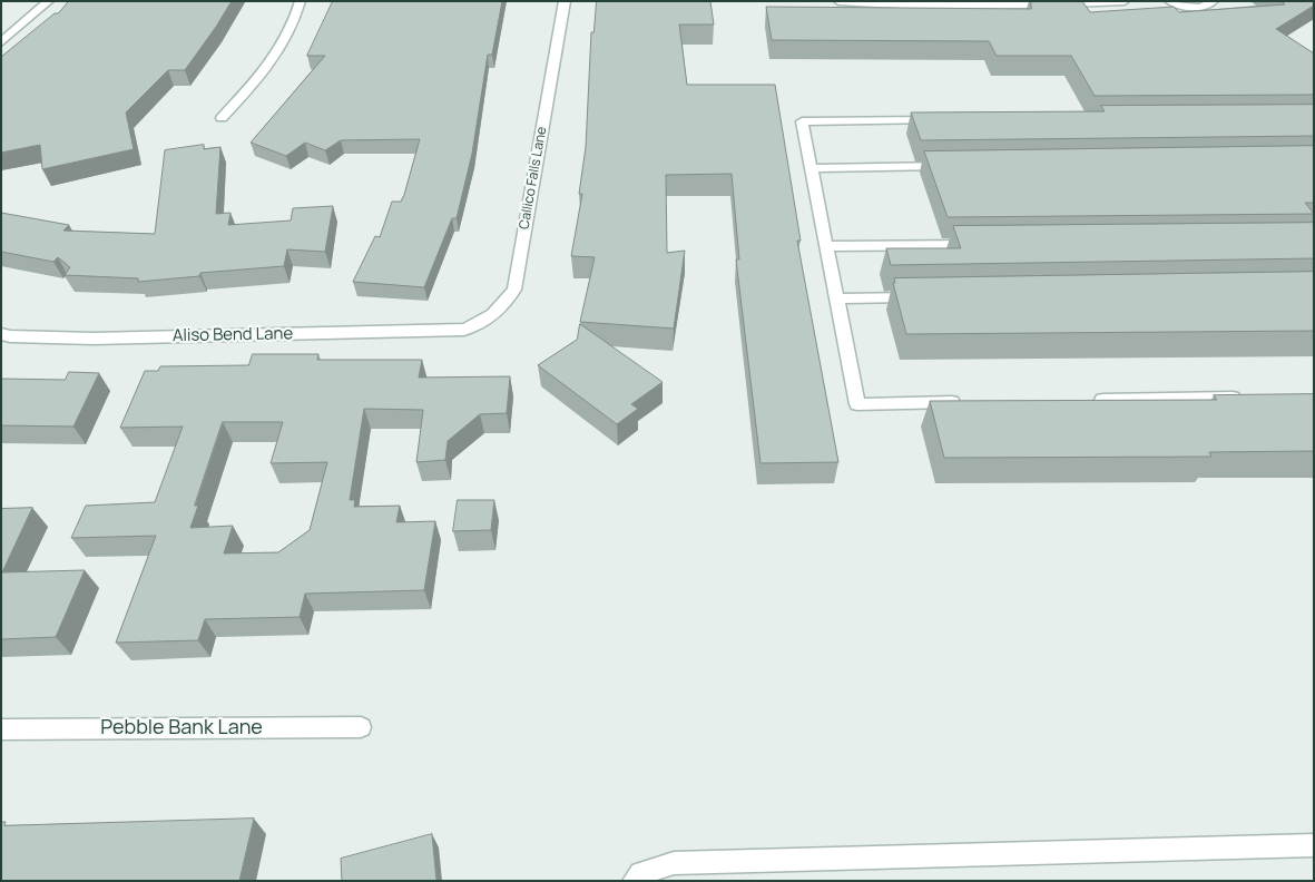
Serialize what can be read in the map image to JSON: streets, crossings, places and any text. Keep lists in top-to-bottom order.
{
  "streets": {
    "street": ["Callico Falls Lane", "Aliso Bend Lane", "Pebble Bank Lane"]
  },
  "crossings": [
    ["Callico Falls Lane", "Aliso Bend Lane"]
  ]
}
